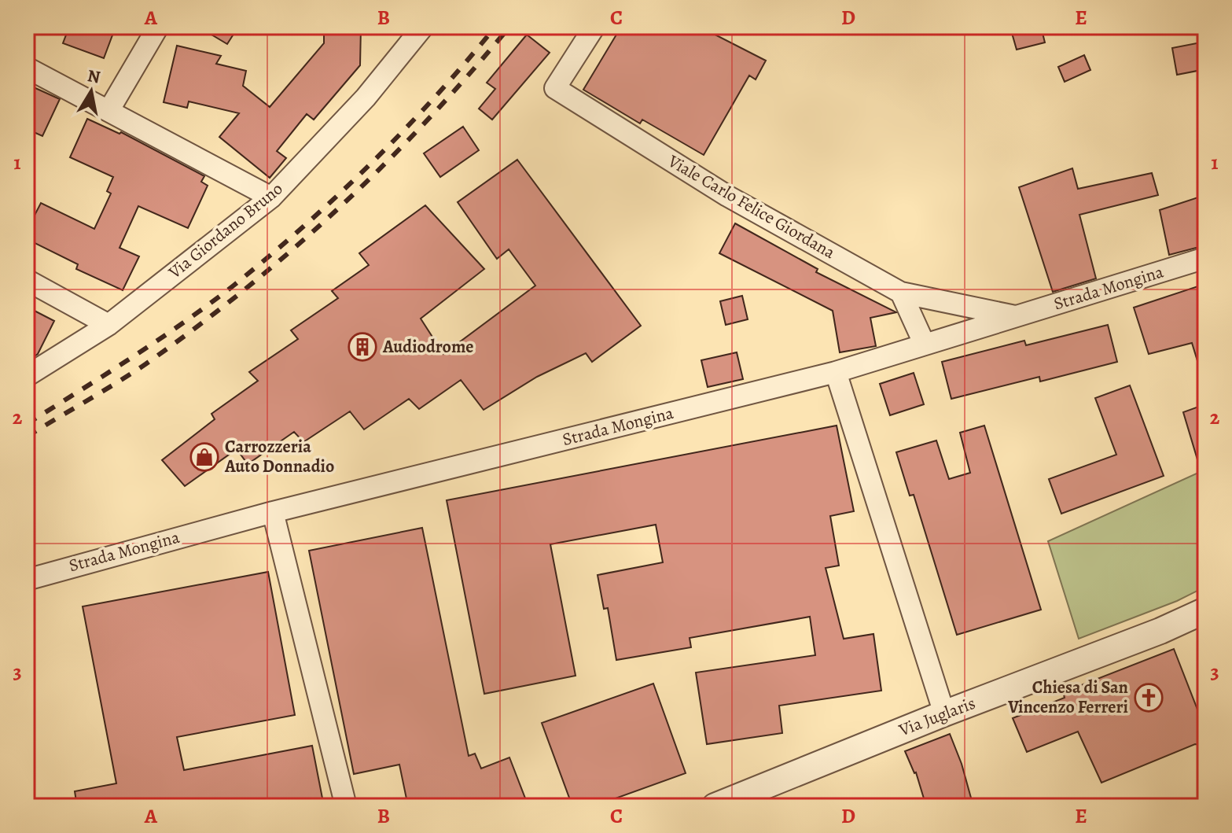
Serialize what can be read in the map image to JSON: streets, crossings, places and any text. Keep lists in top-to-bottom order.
{
  "streets": {
    "street": [
      "Viale Carlo Felice Giordana",
      "Via Giordano Bruno",
      "Strada Mongina",
      "Via Juglaris"
    ]
  },
  "crossings": [
    ["Viale Carlo Felice Giordana", "Strada Mongina"]
  ],
  "places": {
    "building": ["Audiodrome"],
    "shop": ["Carrozzeria Auto Donnadio"],
    "church": ["Chiesa di San Vincenzo Ferreri"]
  },
  "north": "top",
  "grid": {
    "columns": [
      "A",
      "B",
      "C",
      "D",
      "E"
    ],
    "rows": ["1", "2", "3"]
  }
}
